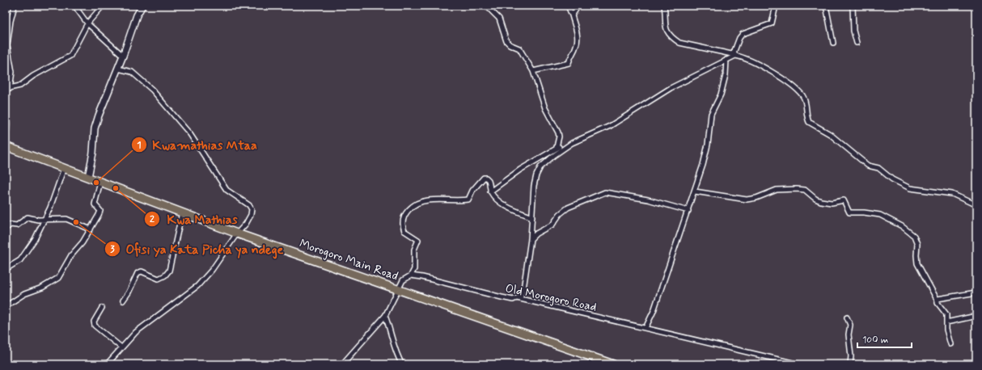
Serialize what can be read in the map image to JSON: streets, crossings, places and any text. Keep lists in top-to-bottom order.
{
  "streets": {
    "highway": ["Morogoro Main Road"],
    "street": ["Old Morogoro Road"]
  },
  "places": ["Kwamathias Mtaa", "Kwa Mathias", "Ofisi ya Kata Picha ya ndege"],
  "scale_bar": "100 m"
}
